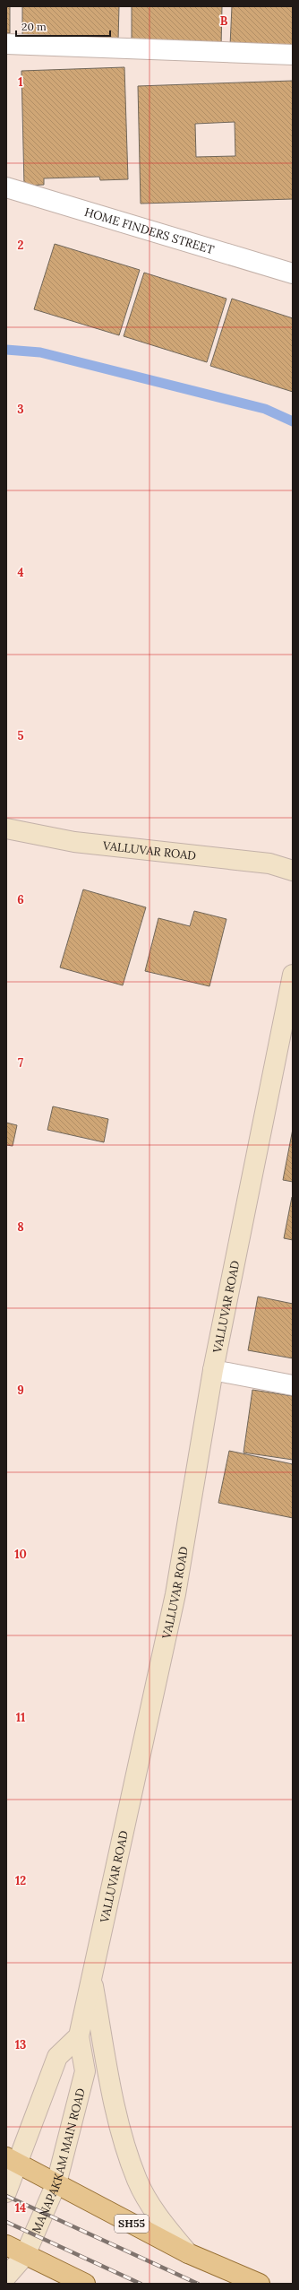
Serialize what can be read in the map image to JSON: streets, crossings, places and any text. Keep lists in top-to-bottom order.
{
  "streets": {
    "main road": ["VALLUVAR ROAD", "MANAPAKKAM MAIN ROAD", "SH55"],
    "street": ["HOME FINDERS STREET"]
  },
  "crossings": [
    ["VALLUVAR ROAD", "MANAPAKKAM MAIN ROAD"],
    ["MANAPAKKAM MAIN ROAD", "SH55"]
  ],
  "scale_bar": "20 m",
  "grid": {
    "columns": ["B"],
    "rows": [
      "1",
      "2",
      "3",
      "4",
      "5",
      "6",
      "7",
      "8",
      "9",
      "10",
      "11",
      "12",
      "13",
      "14"
    ]
  }
}
